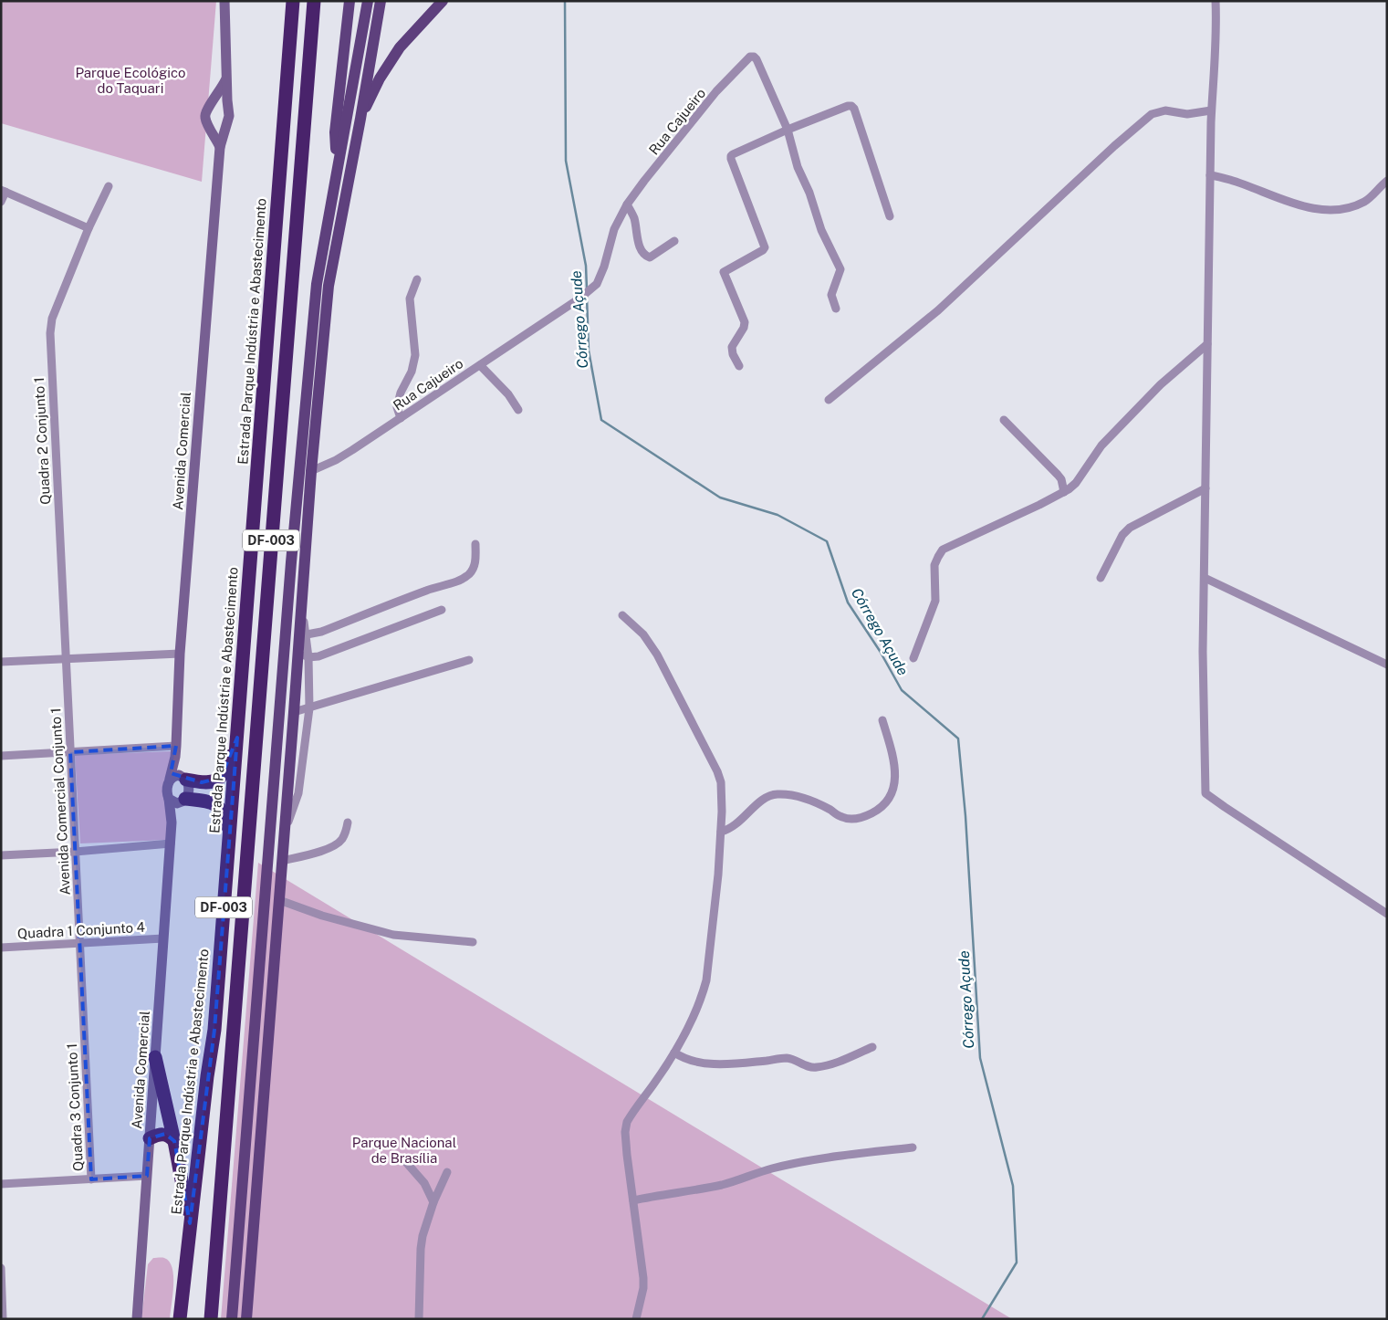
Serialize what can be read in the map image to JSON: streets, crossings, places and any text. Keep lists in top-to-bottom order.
{
  "streets": {
    "highway": ["Estrada Parque Indústria e Abastecimento", "DF-003"],
    "street": [
      "Rua Cajueiro",
      "Quadra 2 Conjunto 1",
      "Avenida Comercial",
      "Avenida Comercial Conjunto 1",
      "Quadra 1 Conjunto 4",
      "Quadra 3 Conjunto 1"
    ]
  },
  "crossings": [
    ["Quadra 2 Conjunto 1", "Avenida Comercial Conjunto 1"],
    ["Avenida Comercial", "Quadra 1 Conjunto 4"],
    ["Avenida Comercial Conjunto 1", "Quadra 1 Conjunto 4"],
    ["Avenida Comercial Conjunto 1", "Quadra 3 Conjunto 1"],
    ["Quadra 1 Conjunto 4", "Quadra 3 Conjunto 1"]
  ],
  "water": ["Córrego Açude"],
  "parks": ["Parque Ecológico do Taquari", "Parque Nacional de Brasília"]
}
